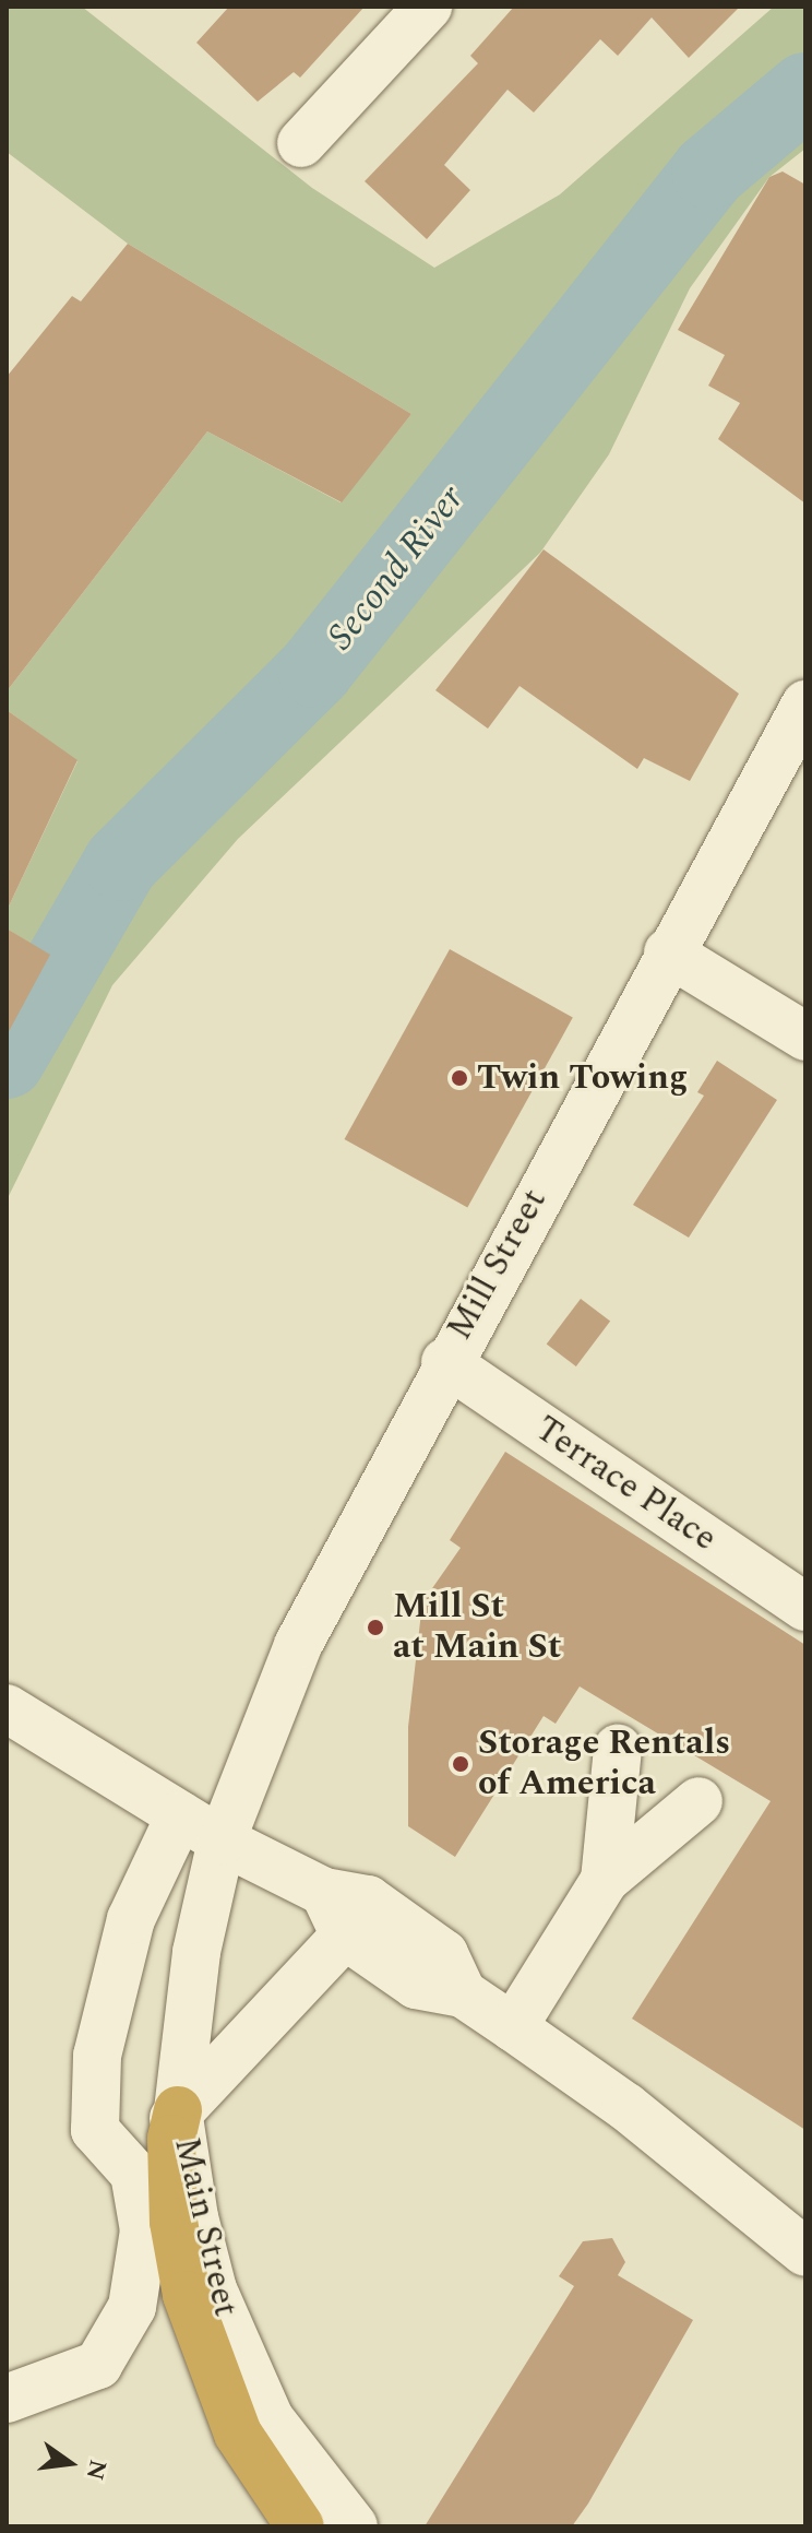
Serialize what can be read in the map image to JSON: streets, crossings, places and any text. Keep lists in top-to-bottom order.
{
  "streets": {
    "street": ["Mill Street", "Terrace Place", "Main Street"]
  },
  "crossings": [
    ["Mill Street", "Terrace Place"],
    ["Mill Street", "Main Street"]
  ],
  "water": ["Second River"],
  "places": ["Twin Towing", "Mill St at Main St", "Storage Rentals of America"],
  "north": "right"
}
